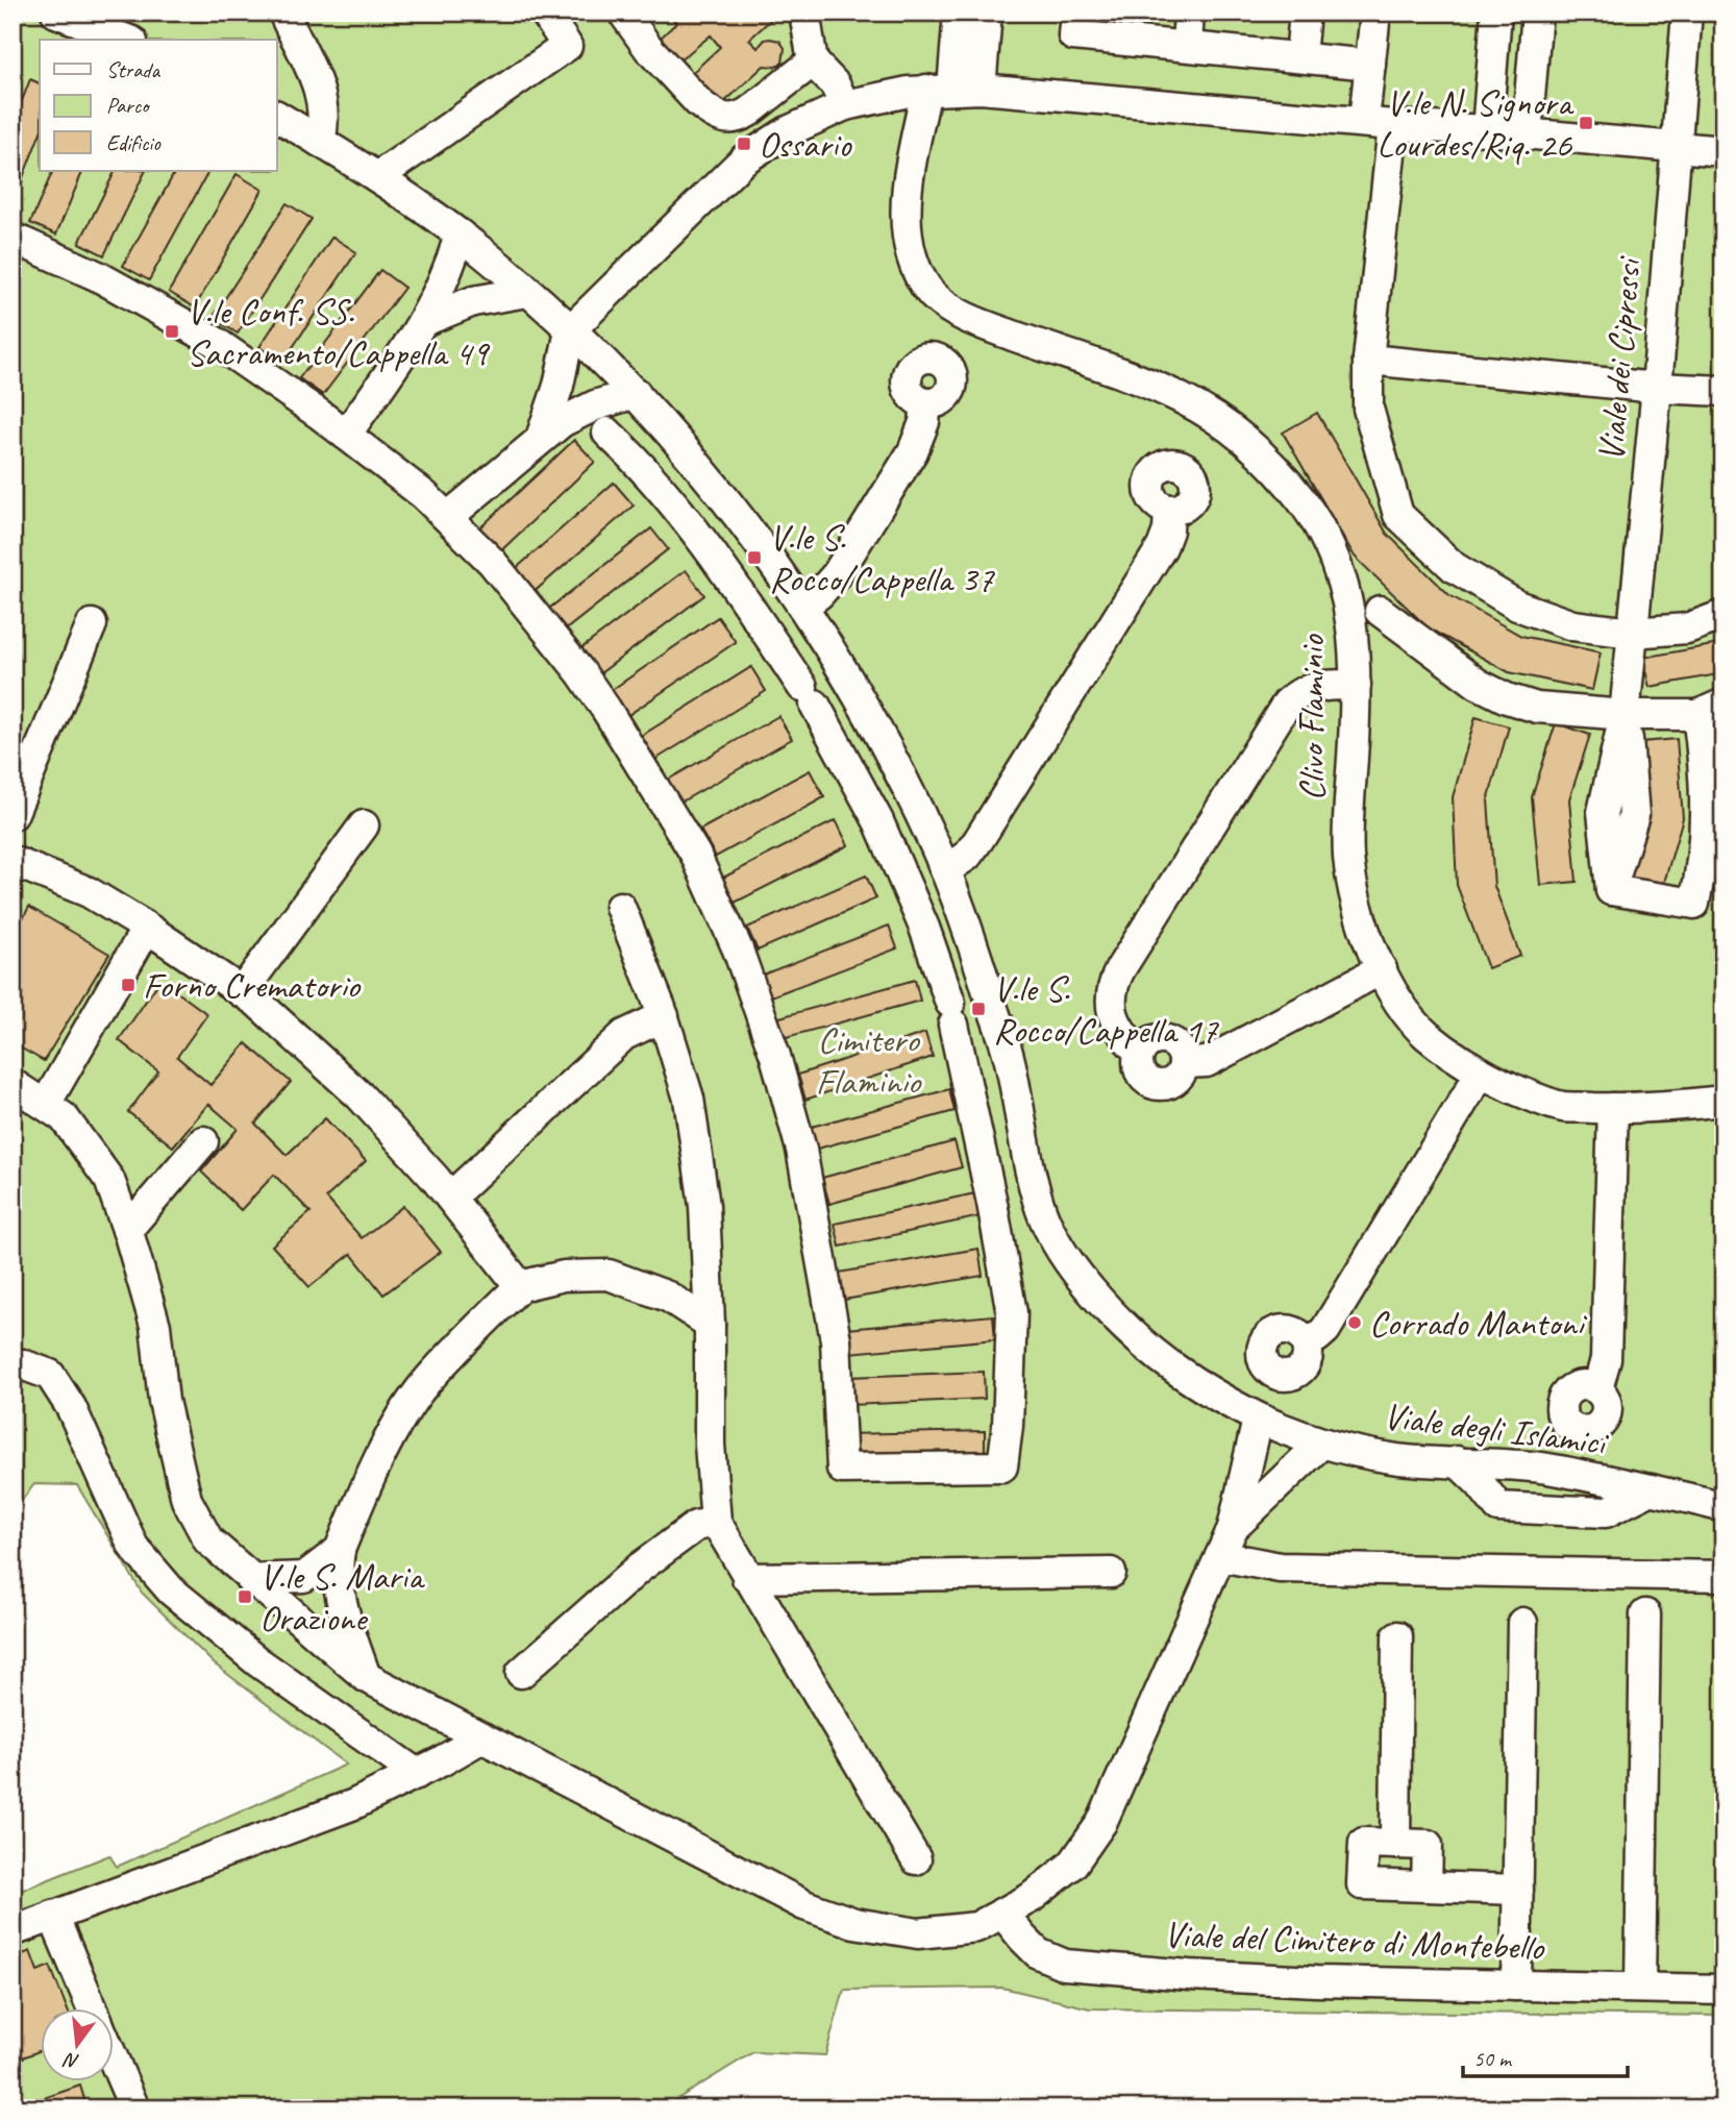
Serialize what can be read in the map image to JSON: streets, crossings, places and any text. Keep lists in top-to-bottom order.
{
  "streets": {
    "lane": [
      "Viale dei Cipressi",
      "Clivo Flaminio",
      "Viale degli Islamici",
      "Viale del Cimitero di Montebello"
    ]
  },
  "parks": ["Cimitero Flaminio"],
  "places": {
    "transit": [
      "V.le N. Signora Lourdes/Riq. 26",
      "Ossario",
      "V.le Conf. SS. Sacramento/Cappella 49",
      "V.le S. Rocco/Cappella 37",
      "Forno Crematorio",
      "V.le S. Rocco/Cappella 17",
      "V.le S. Maria Orazione"
    ],
    "other": ["Corrado Mantoni"]
  },
  "legend": ["Strada", "Parco", "Edificio"],
  "scale_bar": "50 m",
  "north": "bottom"
}
